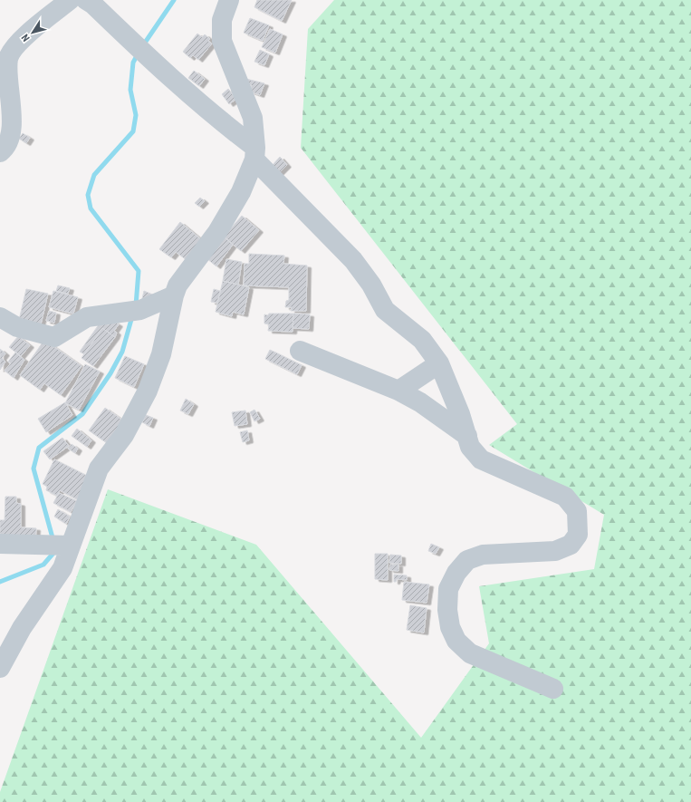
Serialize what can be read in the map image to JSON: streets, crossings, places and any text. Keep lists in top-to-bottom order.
{
  "north": "bottom left"
}
